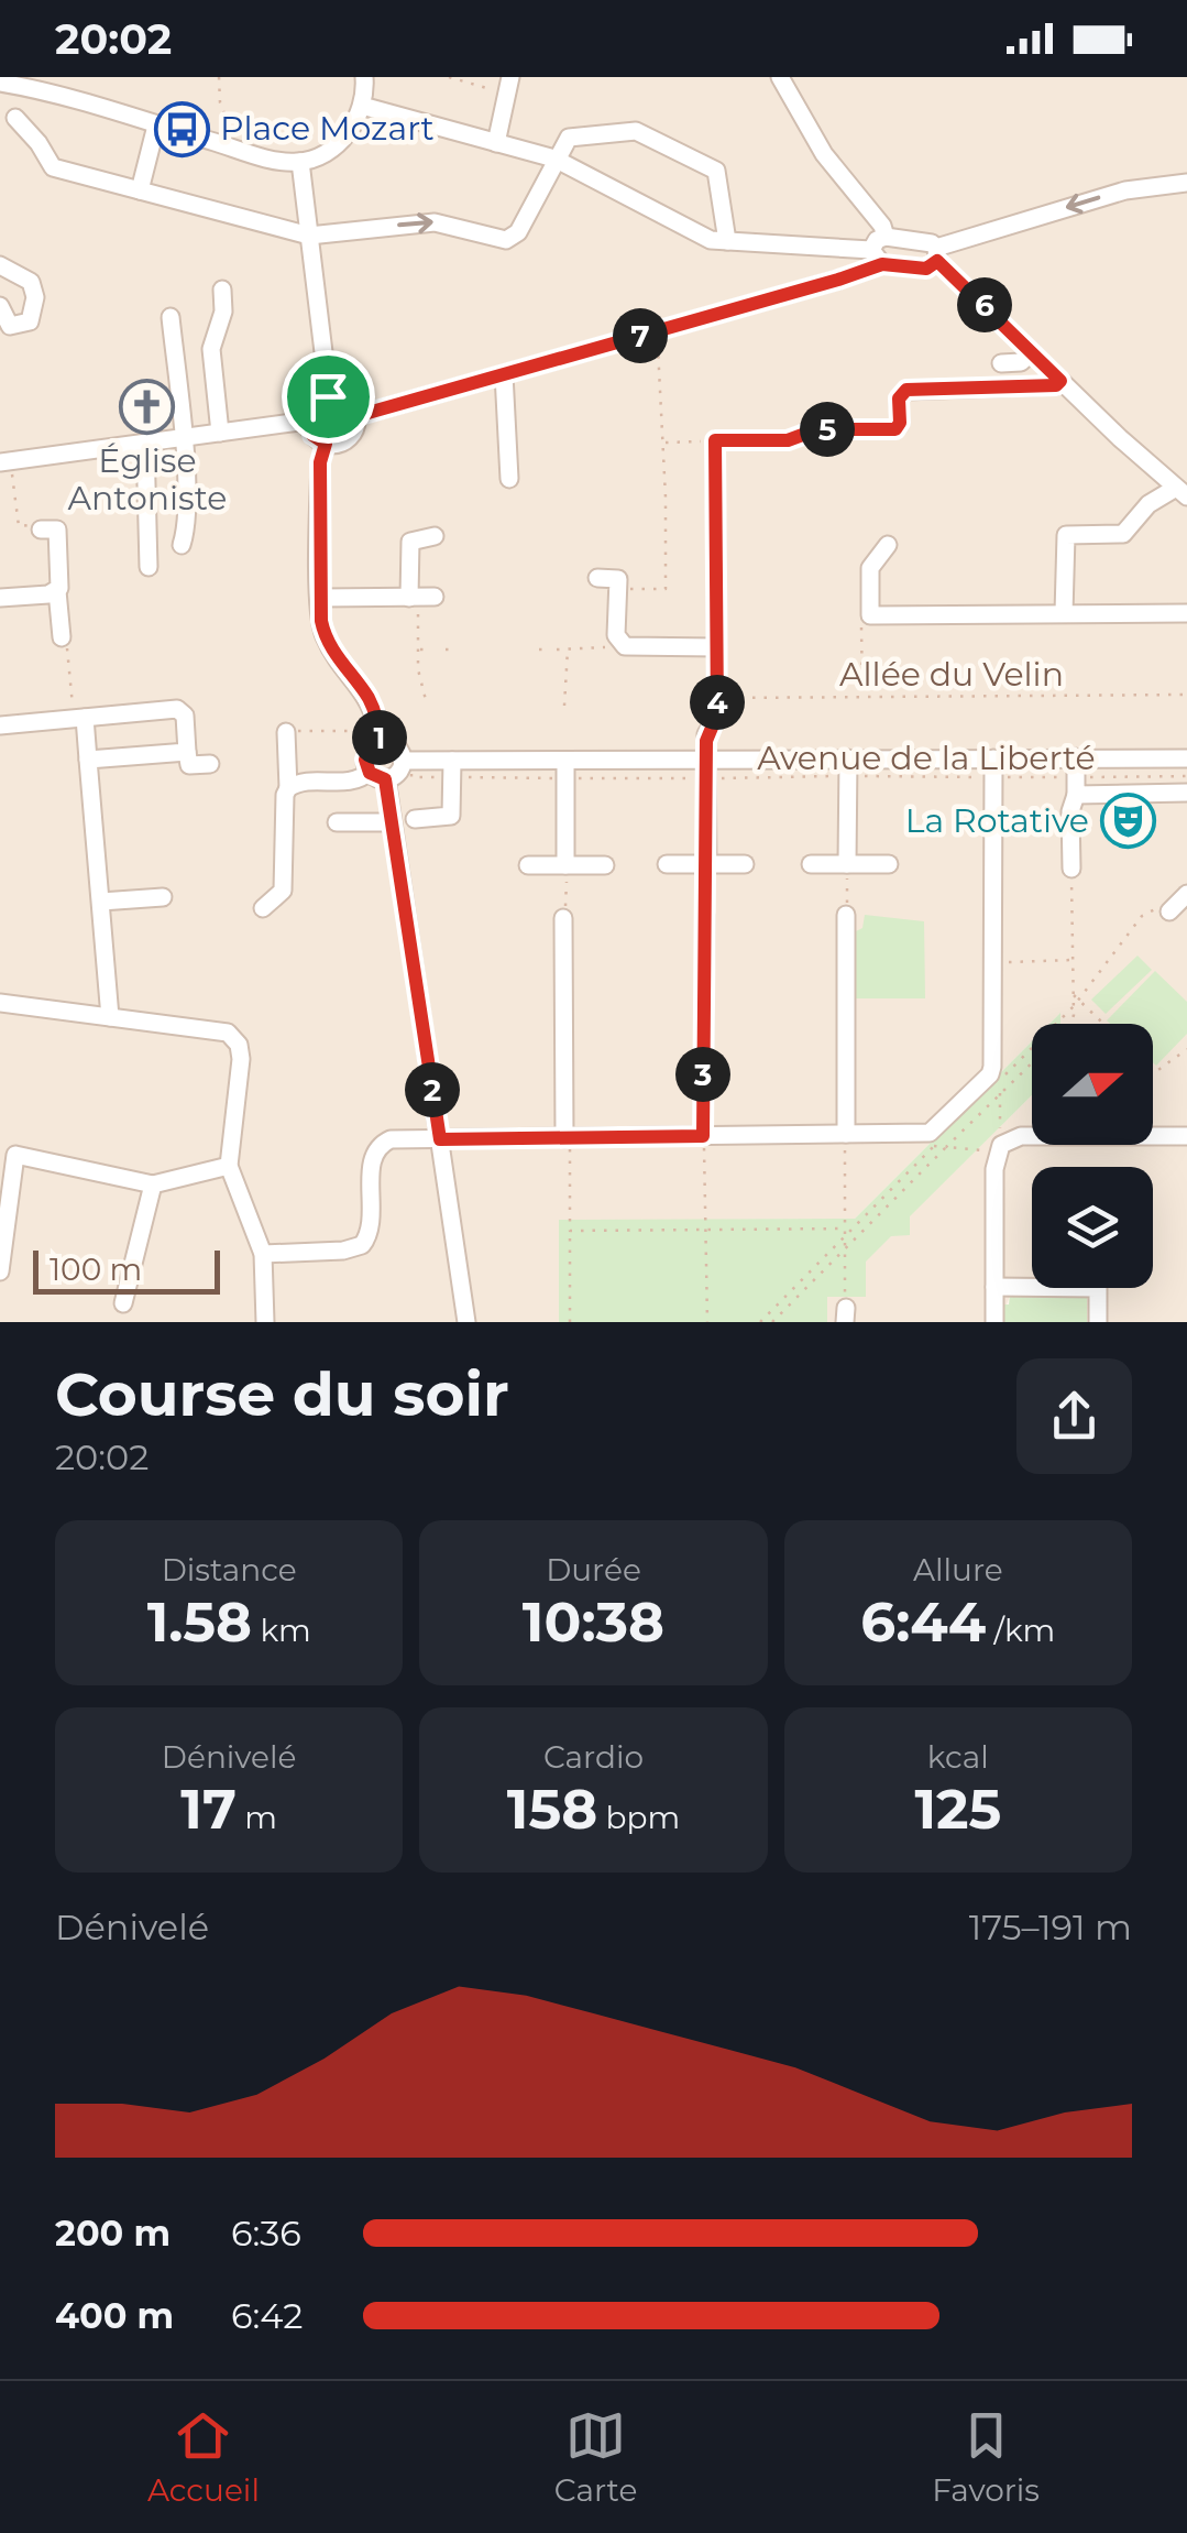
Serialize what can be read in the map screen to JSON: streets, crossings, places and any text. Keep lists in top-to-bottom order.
{
  "streets": {
    "street": ["Avenue de la Liberté"],
    "path": ["Allée du Velin"]
  },
  "places": {
    "bus stop": ["Place Mozart"],
    "church": ["Église Antoniste"],
    "theatre": ["La Rotative"]
  },
  "scale_bar": "100 m",
  "north": "right",
  "page": {
    "status": "20:02",
    "pins": [
      "6",
      "7",
      "5",
      "4",
      "1",
      "3",
      "2"
    ],
    "scale": "100 m",
    "heading": ["Course du soir", "20:02"],
    "stats": [
      ["Distance", "1.58 km"],
      ["Durée", "10:38"],
      ["Allure", "6:44 /km"],
      ["Dénivelé", "17 m"],
      ["Cardio", "158 bpm"],
      ["kcal", "125"]
    ],
    "chart": ["Dénivelé", "175–191 m"],
    "list": [
      {
        "name": "200 m",
        "note": "6:36"
      },
      {
        "name": "400 m",
        "note": "6:42"
      }
    ],
    "tabs": ["Accueil", "Carte", "Favoris"]
  }
}
